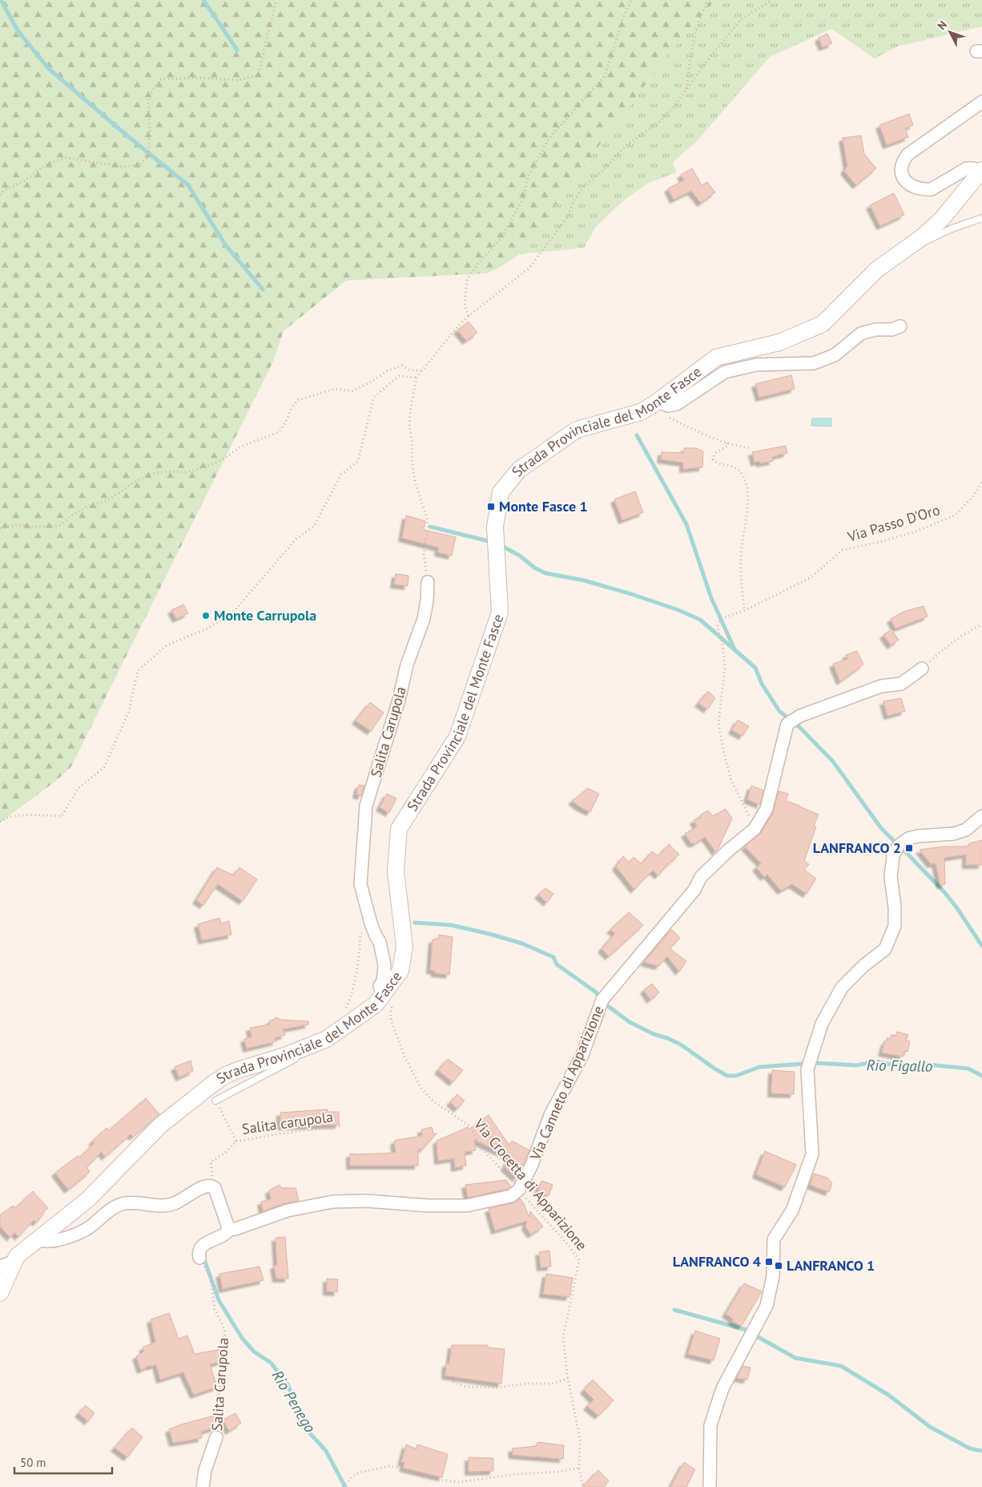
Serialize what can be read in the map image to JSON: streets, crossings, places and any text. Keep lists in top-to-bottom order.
{
  "streets": {
    "main road": ["Strada Provinciale del Monte Fasce"],
    "street": ["Salita Carupola", "Via Canneto di Apparizione"],
    "path": ["Via Passo D'Oro", "Salita carupola", "Via Crocetta di Apparizione"]
  },
  "crossings": [
    ["Strada Provinciale del Monte Fasce", "Salita Carupola"],
    ["Strada Provinciale del Monte Fasce", "Via Crocetta di Apparizione"],
    ["Via Passo D'Oro", "Via Canneto di Apparizione"],
    ["Salita Carupola", "Salita carupola"],
    ["Salita Carupola", "Via Crocetta di Apparizione"],
    ["Via Canneto di Apparizione", "Via Crocetta di Apparizione"]
  ],
  "water": ["Rio Figallo", "Rio Penego"],
  "places": {
    "transit": [
      "Monte Fasce 1",
      "LANFRANCO 2",
      "LANFRANCO 4",
      "LANFRANCO 1"
    ],
    "other": ["Monte Carrupola"]
  },
  "scale_bar": "50 m",
  "north": "top left"
}
